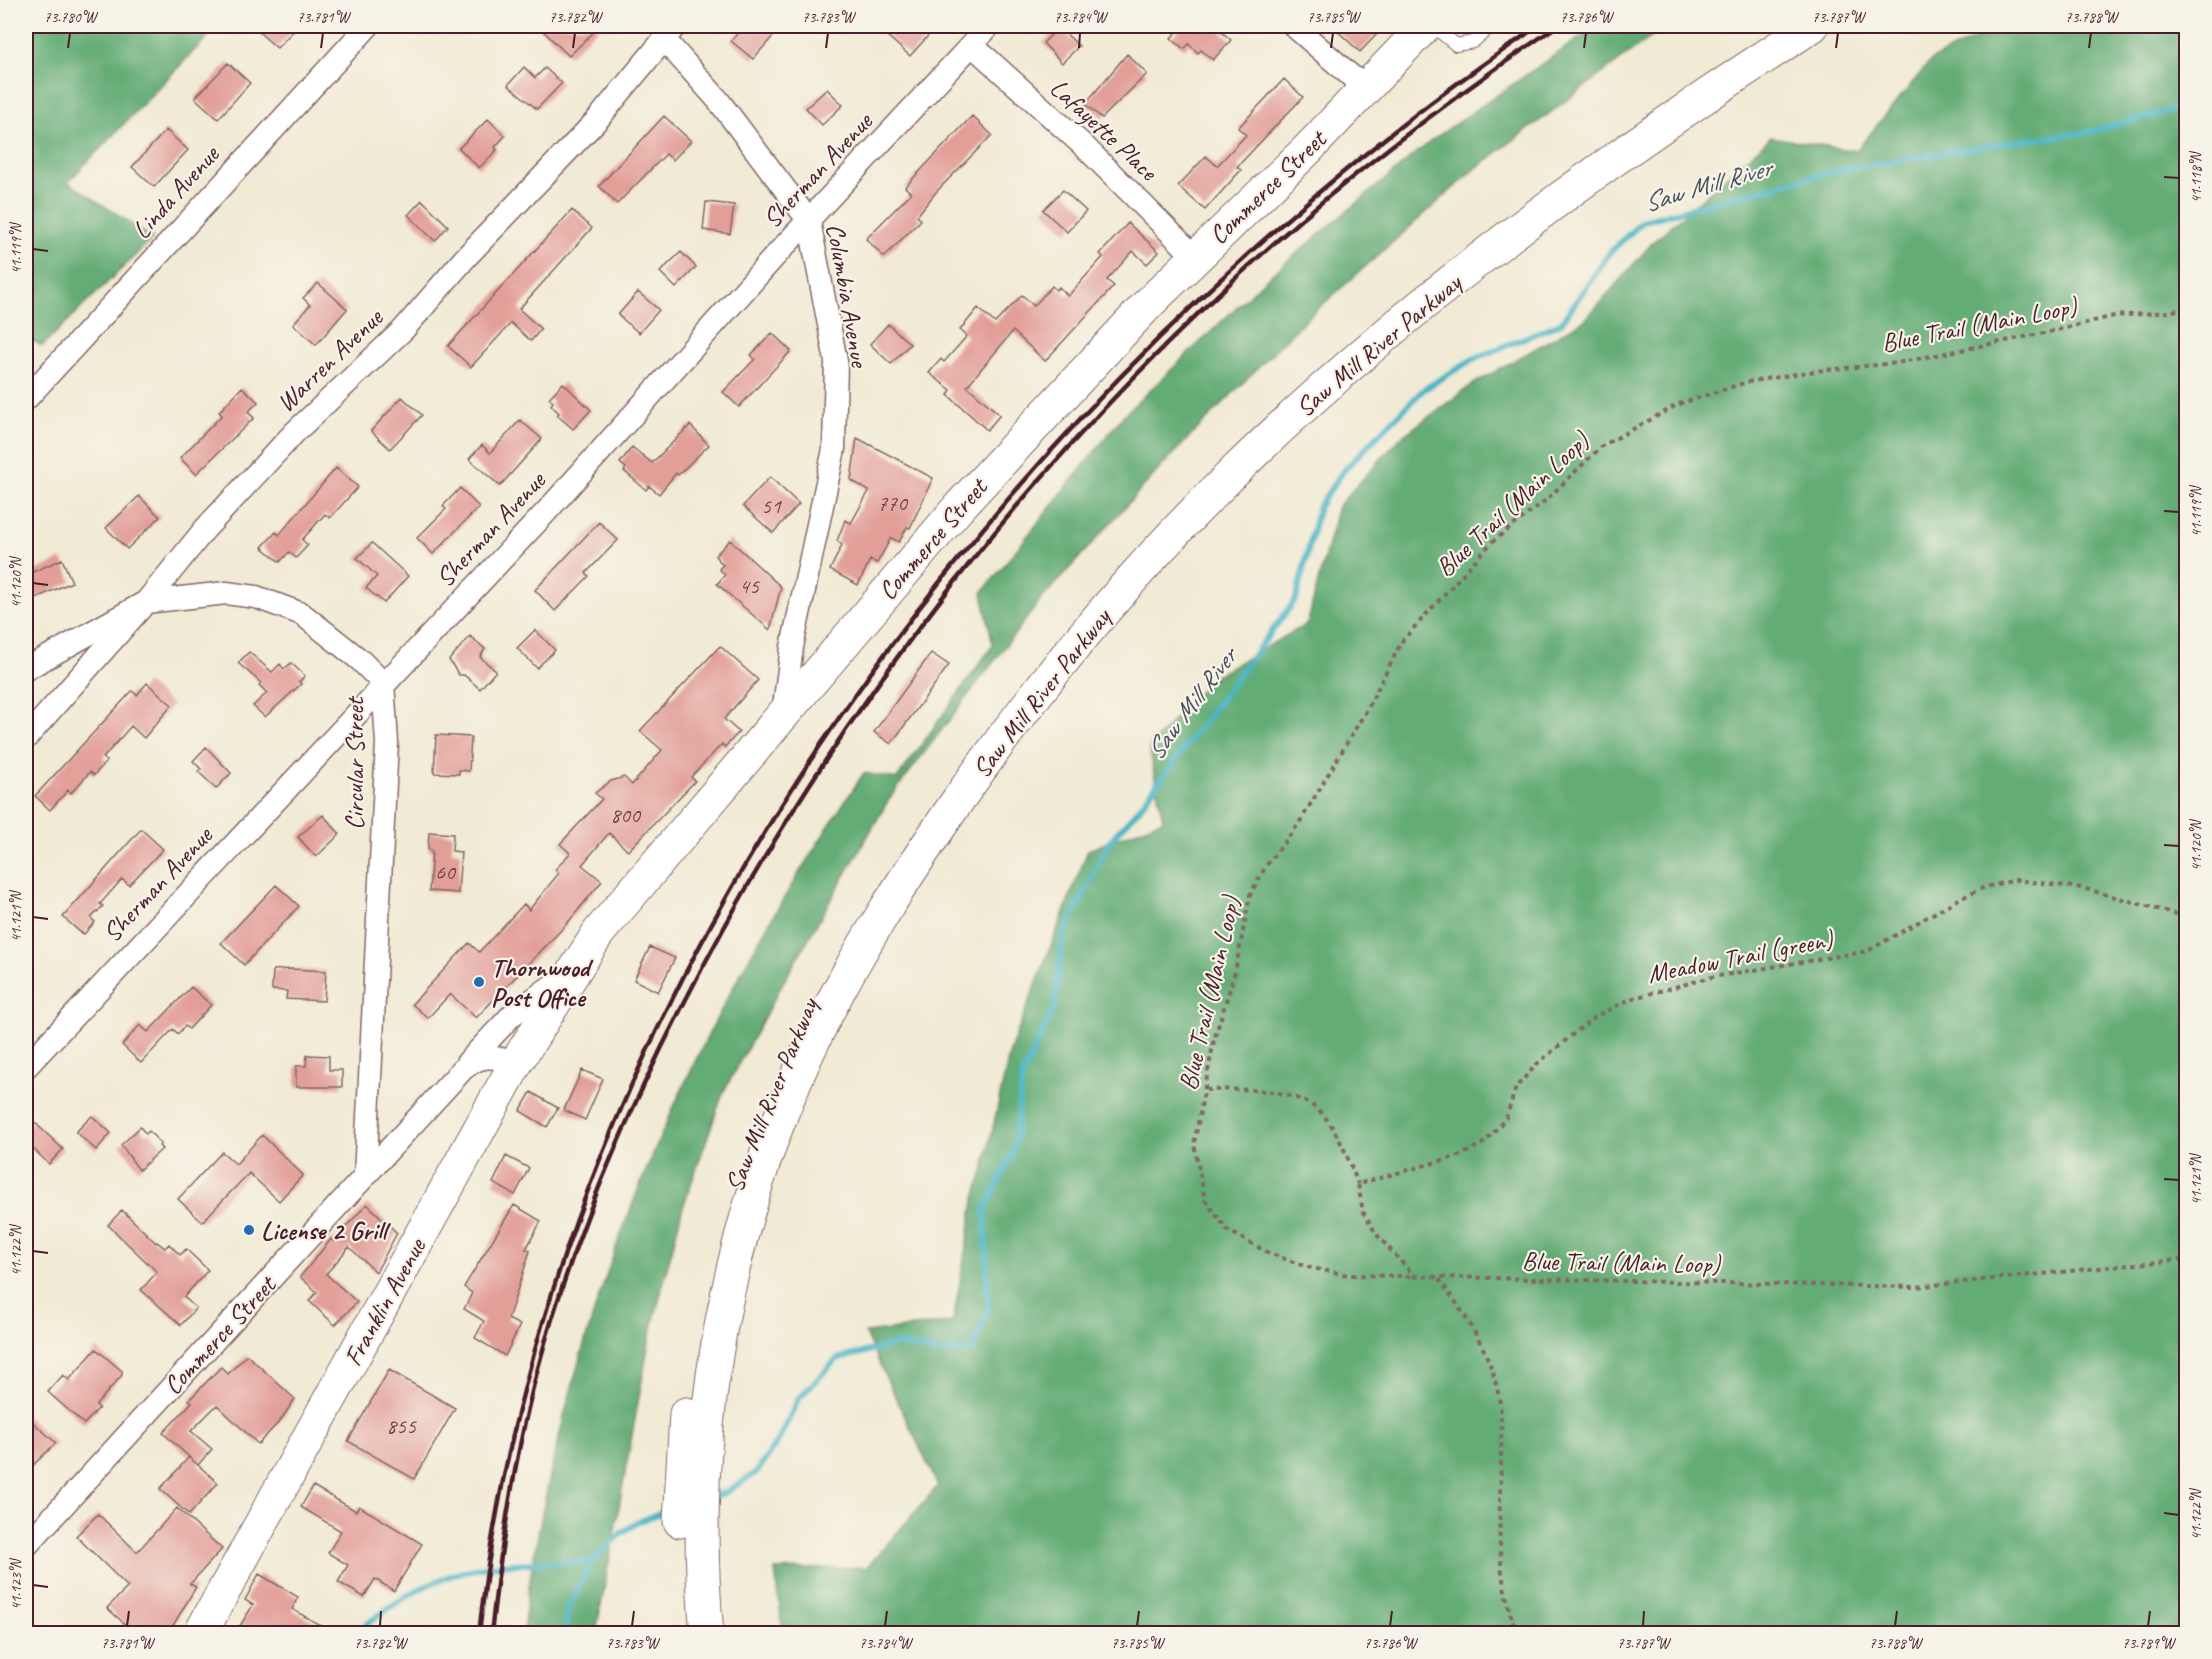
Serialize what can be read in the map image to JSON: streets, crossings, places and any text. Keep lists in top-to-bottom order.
{
  "streets": {
    "main road": ["Commerce Street", "Saw Mill River Parkway", "Franklin Avenue"],
    "street": [
      "Lafayette Place",
      "Sherman Avenue",
      "Linda Avenue",
      "Columbia Avenue",
      "Warren Avenue",
      "Circular Street"
    ],
    "path": ["Blue Trail (Main Loop)", "Meadow Trail (green)"]
  },
  "crossings": [
    ["Lafayette Place", "Sherman Avenue"],
    ["Lafayette Place", "Commerce Street"],
    ["Sherman Avenue", "Columbia Avenue"],
    ["Sherman Avenue", "Circular Street"],
    ["Commerce Street", "Columbia Avenue"],
    ["Commerce Street", "Circular Street"],
    ["Commerce Street", "Franklin Avenue"],
    ["Columbia Avenue", "Warren Avenue"],
    ["Warren Avenue", "Circular Street"]
  ],
  "water": ["Saw Mill River"],
  "places": ["Thornwood Post Office", "License 2 Grill"],
  "house_numbers": [
    "770",
    "51",
    "45",
    "800",
    "60",
    "855"
  ],
  "coordinates": [
    "73.780°W",
    "73.781°W",
    "73.782°W",
    "73.783°W",
    "73.784°W",
    "73.785°W",
    "73.786°W",
    "73.787°W",
    "73.788°W",
    "41.118°N",
    "41.119°N",
    "41.120°N",
    "41.121°N",
    "41.122°N",
    "41.123°N",
    "73.789°W"
  ]
}
